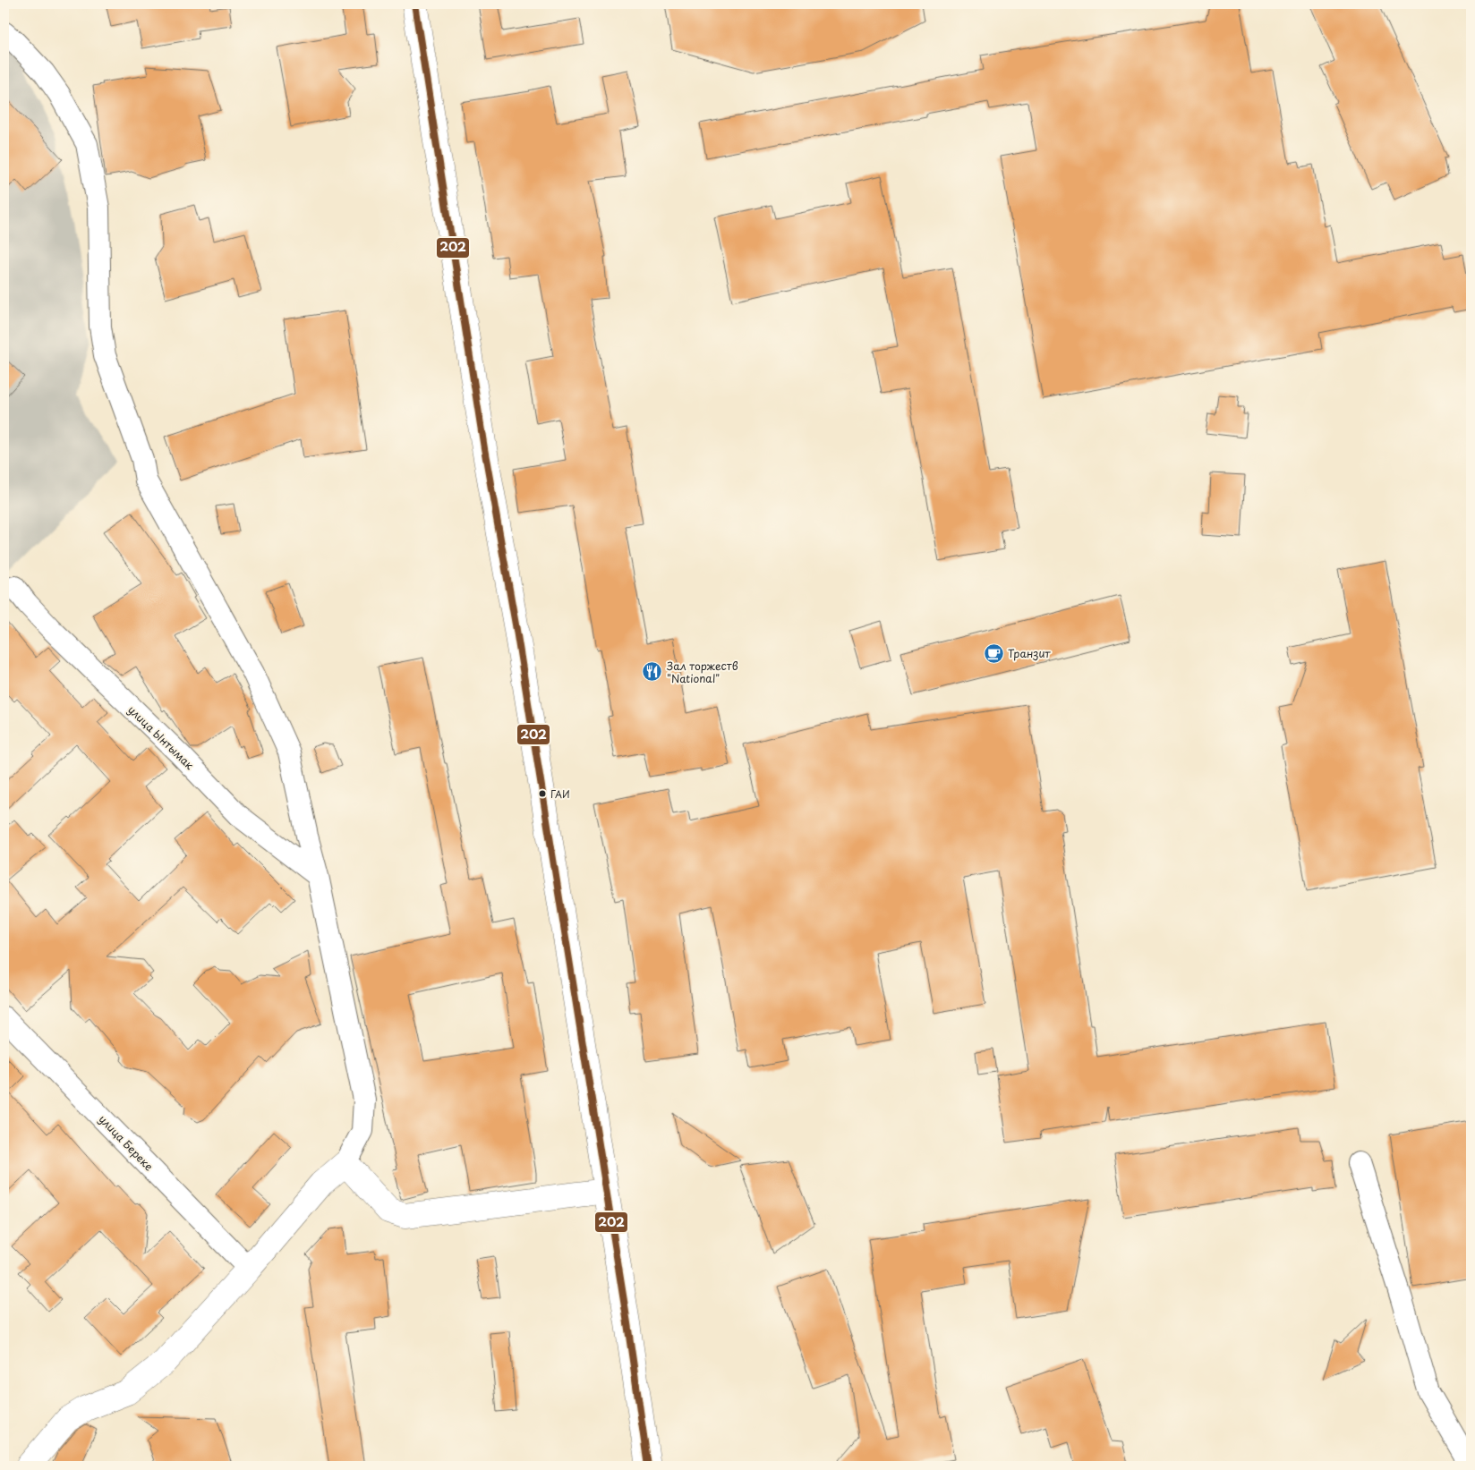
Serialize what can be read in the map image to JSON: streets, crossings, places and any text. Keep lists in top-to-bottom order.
{
  "streets": {
    "street": ["улица Ынтымак", "улица Береке"]
  },
  "places": {
    "cafe": ["Транзит"],
    "restaurant": ["Зал торжеств \"National\""],
    "other": ["ГАИ"]
  },
  "lines": ["transit line 202"]
}
